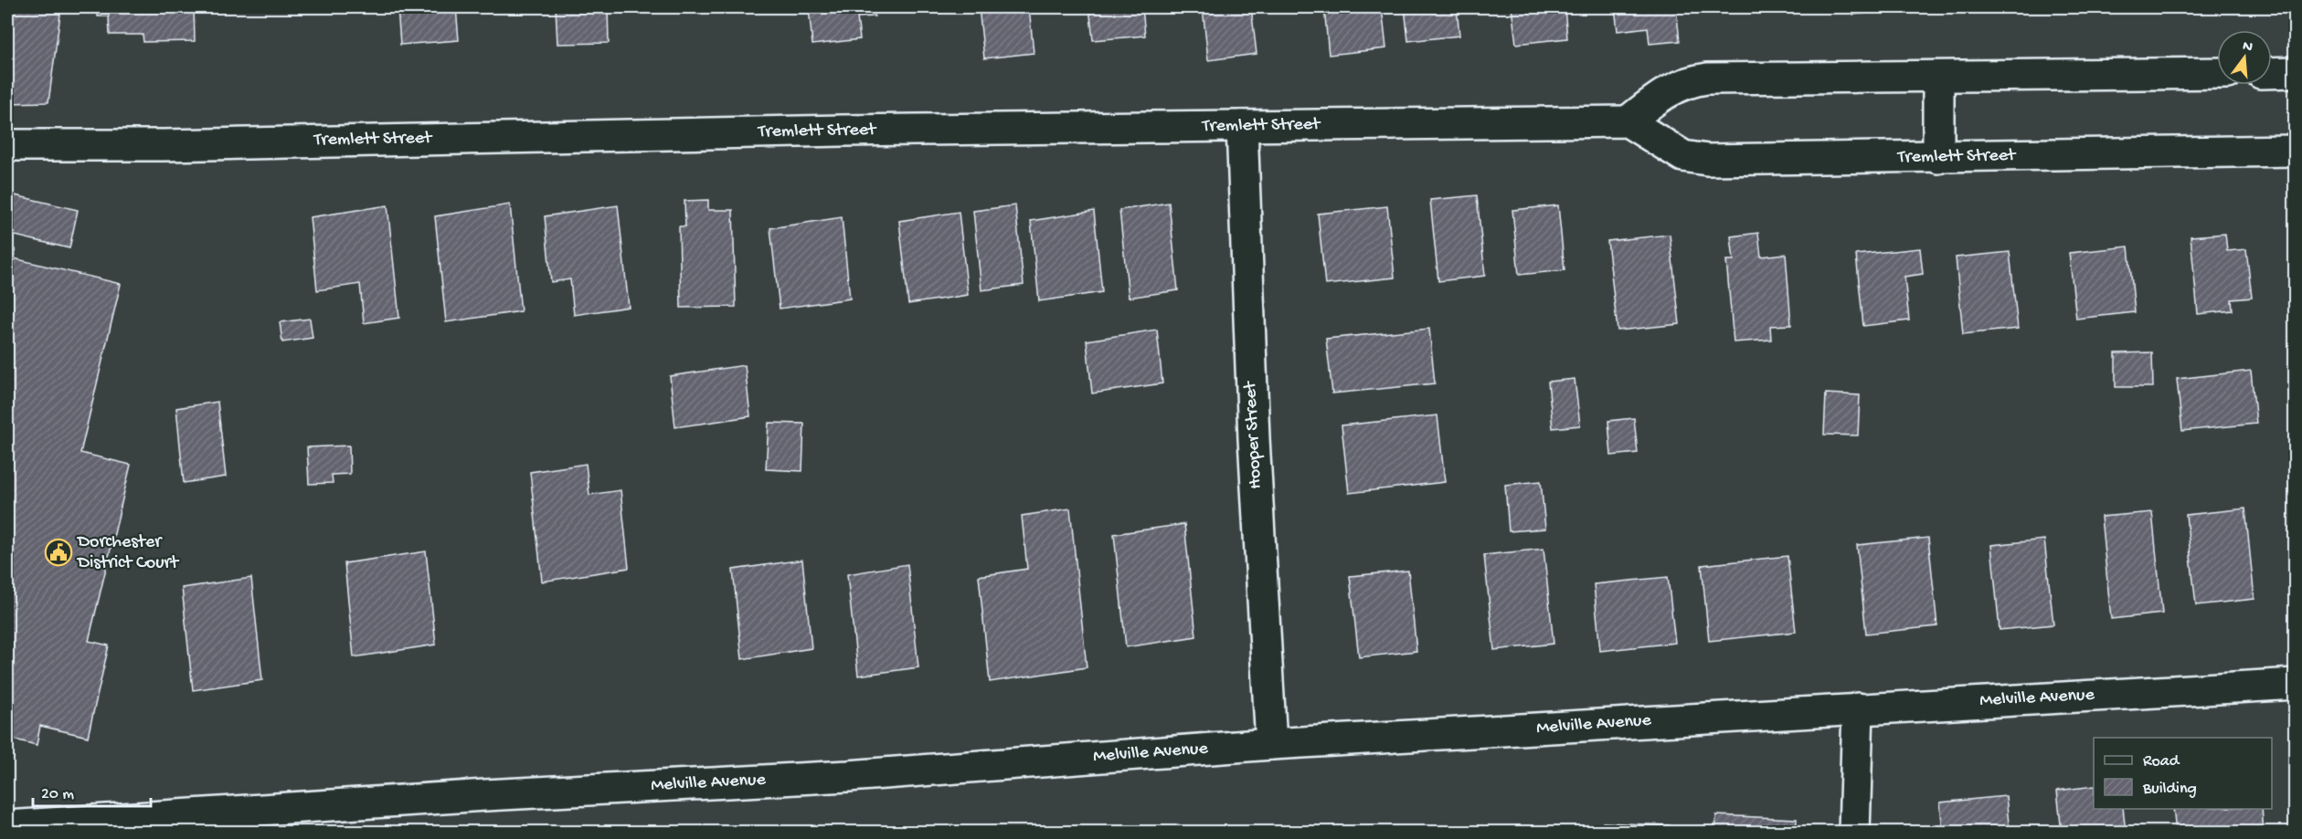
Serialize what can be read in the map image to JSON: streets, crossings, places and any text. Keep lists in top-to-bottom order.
{
  "streets": {
    "street": ["Tremlett Street", "Hooper Street", "Melville Avenue"]
  },
  "crossings": [
    ["Tremlett Street", "Hooper Street"],
    ["Hooper Street", "Melville Avenue"]
  ],
  "places": {
    "public building": ["Dorchester District Court"]
  },
  "legend": ["Road", "Building"],
  "scale_bar": "20 m",
  "north": "top"
}
